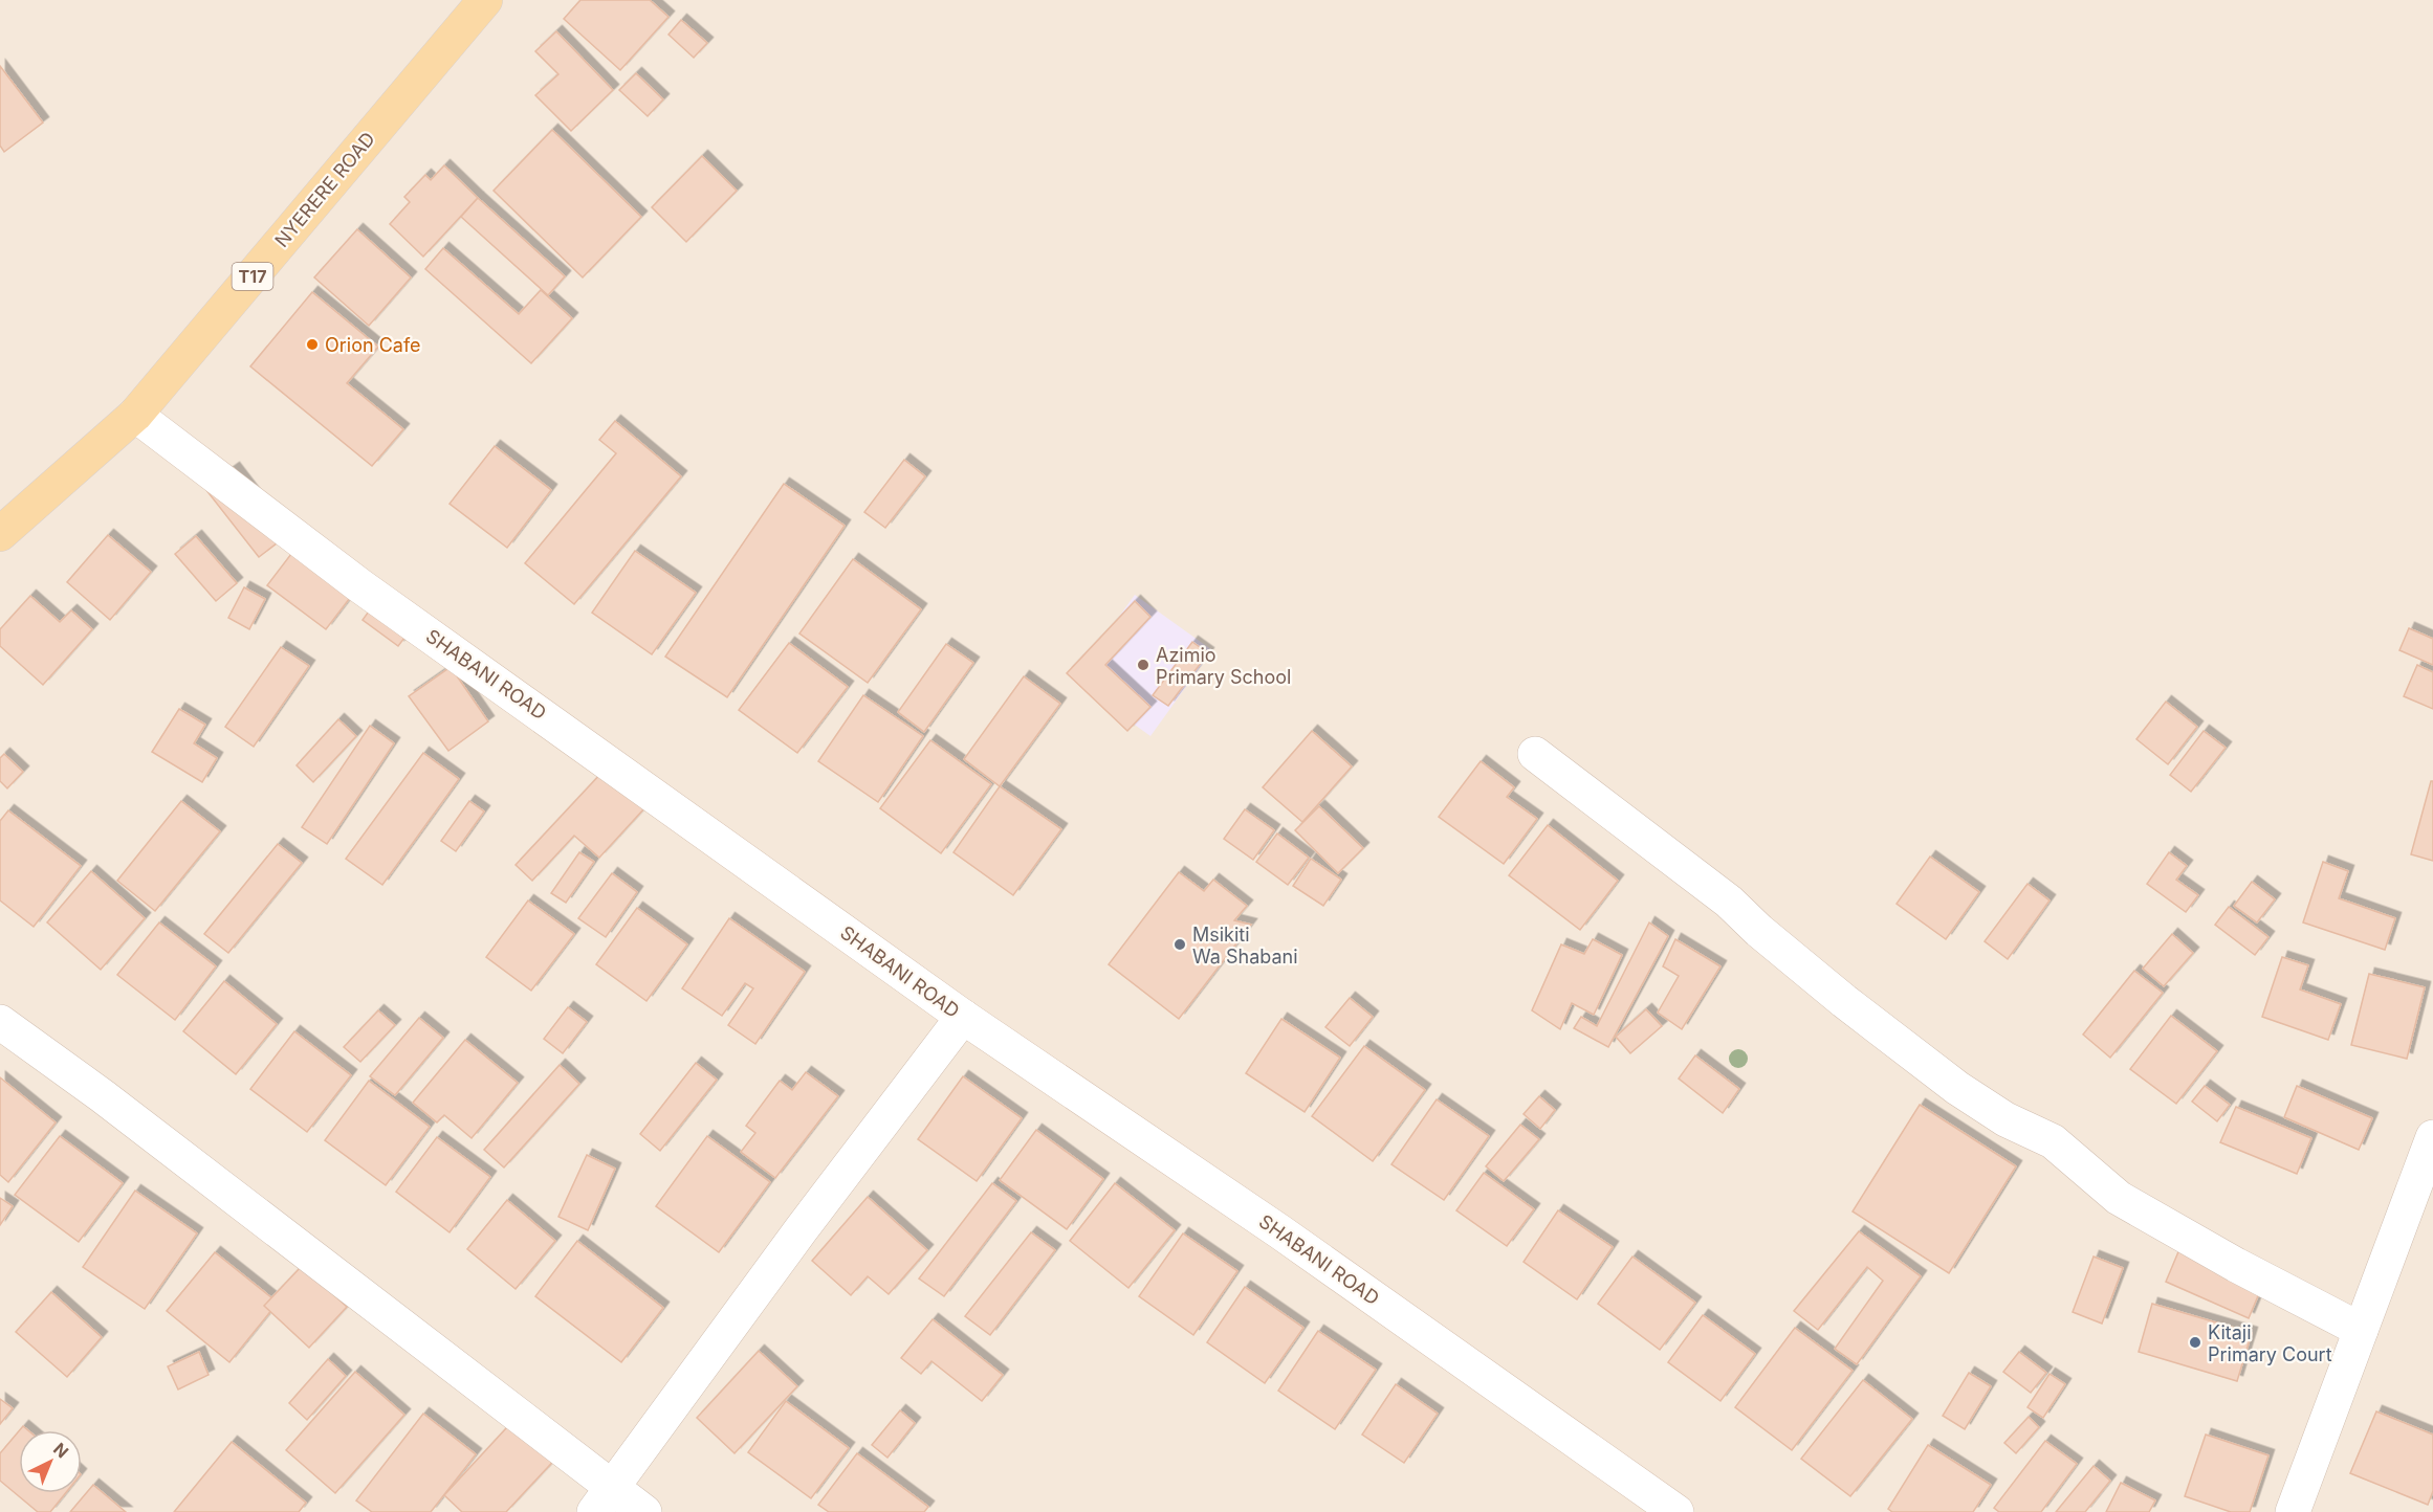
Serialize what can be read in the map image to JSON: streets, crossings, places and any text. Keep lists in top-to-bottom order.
{
  "streets": {
    "main road": ["NYERERE ROAD", "T17"],
    "street": ["SHABANI ROAD"]
  },
  "crossings": [
    ["NYERERE ROAD", "SHABANI ROAD"]
  ],
  "places": [
    "Orion Cafe",
    "Azimio Primary School",
    "Msikiti Wa Shabani",
    "Kitaji Primary Court"
  ],
  "north": "top right"
}
